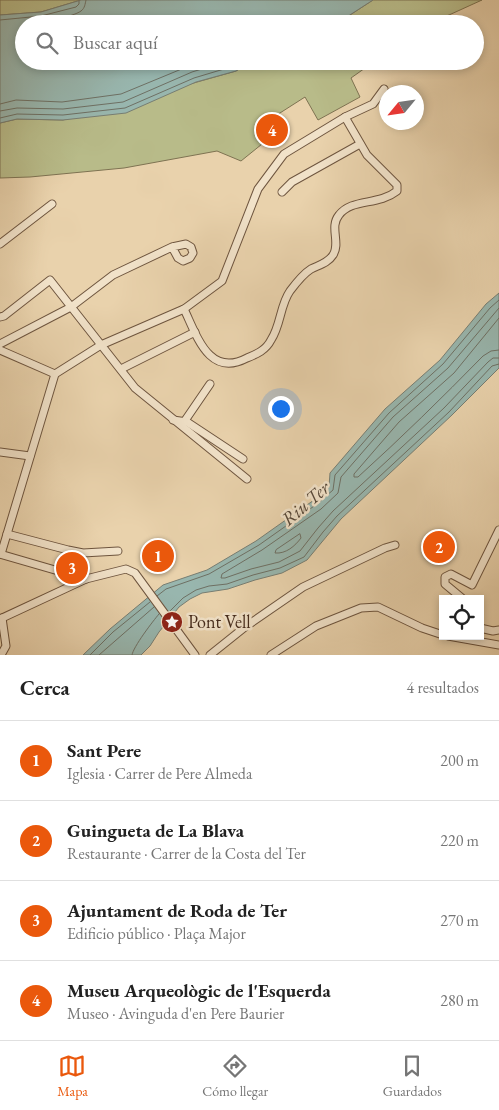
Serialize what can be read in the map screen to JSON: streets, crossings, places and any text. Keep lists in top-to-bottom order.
{
  "water": ["Riu Ter"],
  "places": {
    "place": ["Pont Vell"]
  },
  "north": "bottom left",
  "page": {
    "search": "Buscar aquí",
    "pins": [
      "4",
      "2",
      "1",
      "3"
    ],
    "heading": ["Cerca", "4 resultados"],
    "list": [
      {
        "mark": "1",
        "name": "Sant Pere",
        "note": "Iglesia · Carrer de Pere Almeda",
        "value": "200 m"
      },
      {
        "mark": "2",
        "name": "Guingueta de La Blava",
        "note": "Restaurante · Carrer de la Costa del Ter",
        "value": "220 m"
      },
      {
        "mark": "3",
        "name": "Ajuntament de Roda de Ter",
        "note": "Edificio público · Plaça Major",
        "value": "270 m"
      },
      {
        "mark": "4",
        "name": "Museu Arqueològic de l'Esquerda",
        "note": "Museo · Avinguda d'en Pere Baurier",
        "value": "280 m"
      }
    ],
    "nav": ["Mapa", "Cómo llegar", "Guardados"]
  }
}
